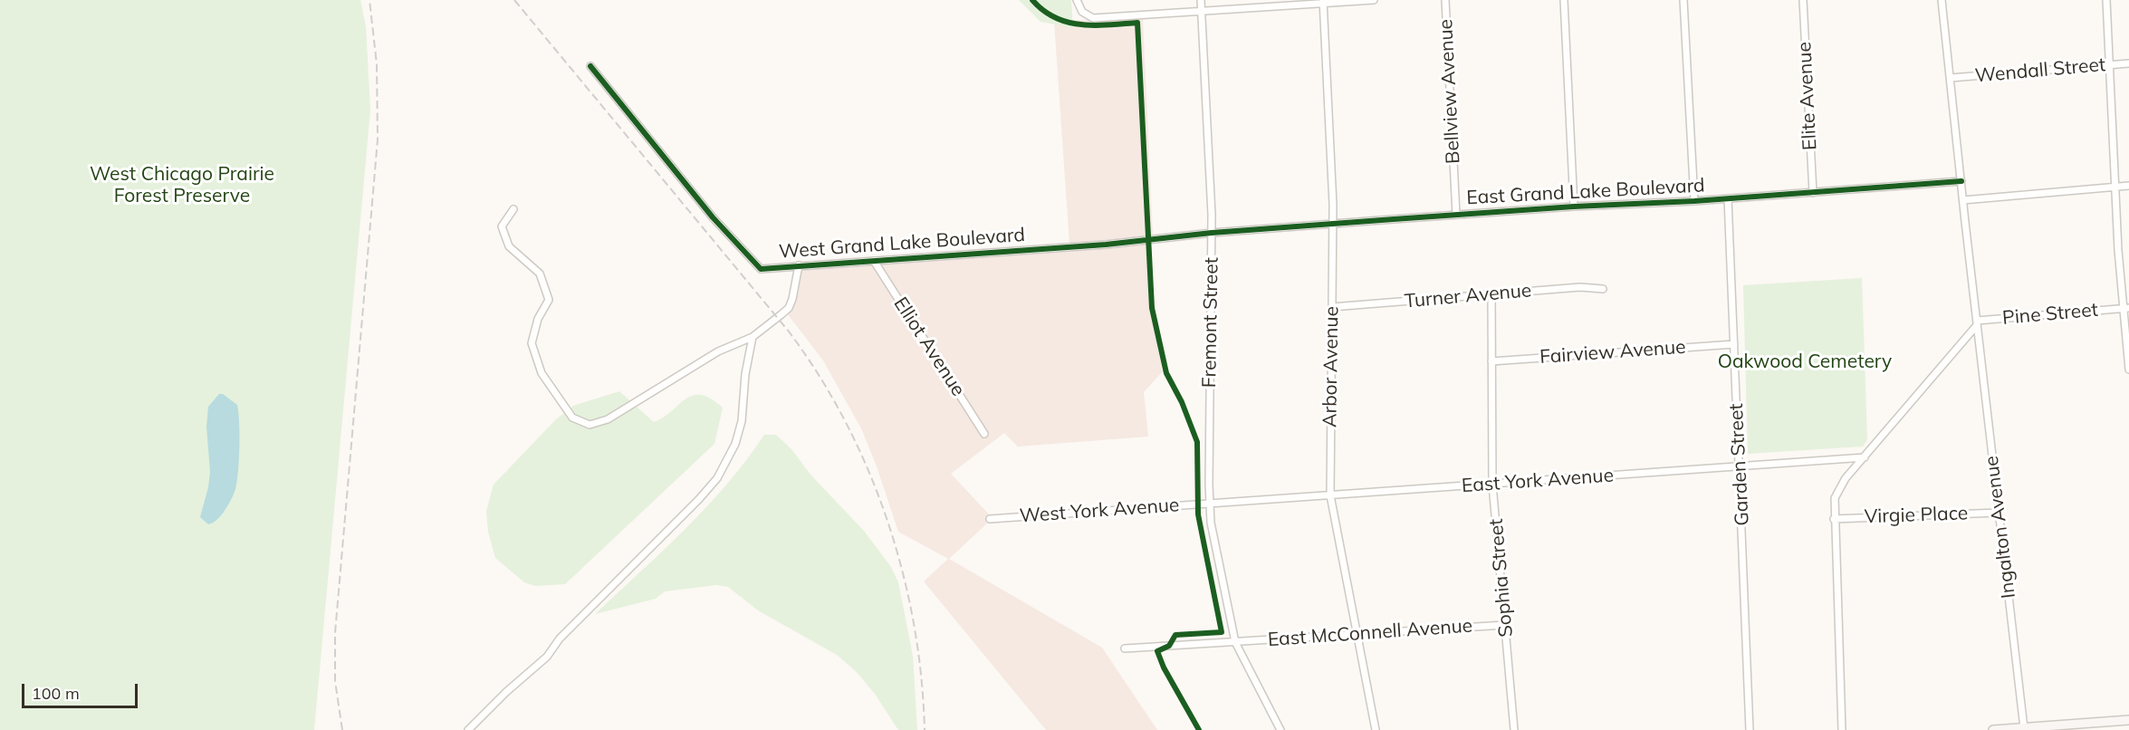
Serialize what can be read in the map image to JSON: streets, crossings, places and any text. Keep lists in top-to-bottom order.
{
  "streets": {
    "street": [
      "Wendall Street",
      "Bellview Avenue",
      "Elite Avenue",
      "East Grand Lake Boulevard",
      "West Grand Lake Boulevard",
      "Turner Avenue",
      "Pine Street",
      "Fremont Street",
      "Elliot Avenue",
      "Fairview Avenue",
      "Arbor Avenue",
      "Garden Street",
      "East York Avenue",
      "West York Avenue",
      "Virgie Place",
      "Ingalton Avenue",
      "Sophia Street",
      "East McConnell Avenue"
    ]
  },
  "crossings": [
    ["Wendall Street", "Ingalton Avenue"],
    ["Bellview Avenue", "East Grand Lake Boulevard"],
    ["Elite Avenue", "East Grand Lake Boulevard"],
    ["East Grand Lake Boulevard", "West Grand Lake Boulevard"],
    ["East Grand Lake Boulevard", "Fremont Street"],
    ["East Grand Lake Boulevard", "Arbor Avenue"],
    ["East Grand Lake Boulevard", "Garden Street"],
    ["East Grand Lake Boulevard", "Ingalton Avenue"],
    ["West Grand Lake Boulevard", "Fremont Street"],
    ["West Grand Lake Boulevard", "Elliot Avenue"],
    ["Turner Avenue", "Arbor Avenue"],
    ["Turner Avenue", "Sophia Street"],
    ["Pine Street", "Ingalton Avenue"],
    ["Fremont Street", "East York Avenue"],
    ["Fremont Street", "West York Avenue"],
    ["Fremont Street", "East McConnell Avenue"],
    ["Fairview Avenue", "Garden Street"],
    ["Fairview Avenue", "Sophia Street"],
    ["Arbor Avenue", "East York Avenue"],
    ["Arbor Avenue", "East McConnell Avenue"],
    ["Garden Street", "East York Avenue"],
    ["East York Avenue", "West York Avenue"],
    ["East York Avenue", "Sophia Street"],
    ["Virgie Place", "Ingalton Avenue"],
    ["Sophia Street", "East McConnell Avenue"]
  ],
  "parks": ["West Chicago Prairie Forest Preserve", "Oakwood Cemetery"],
  "scale_bar": "100 m"
}
